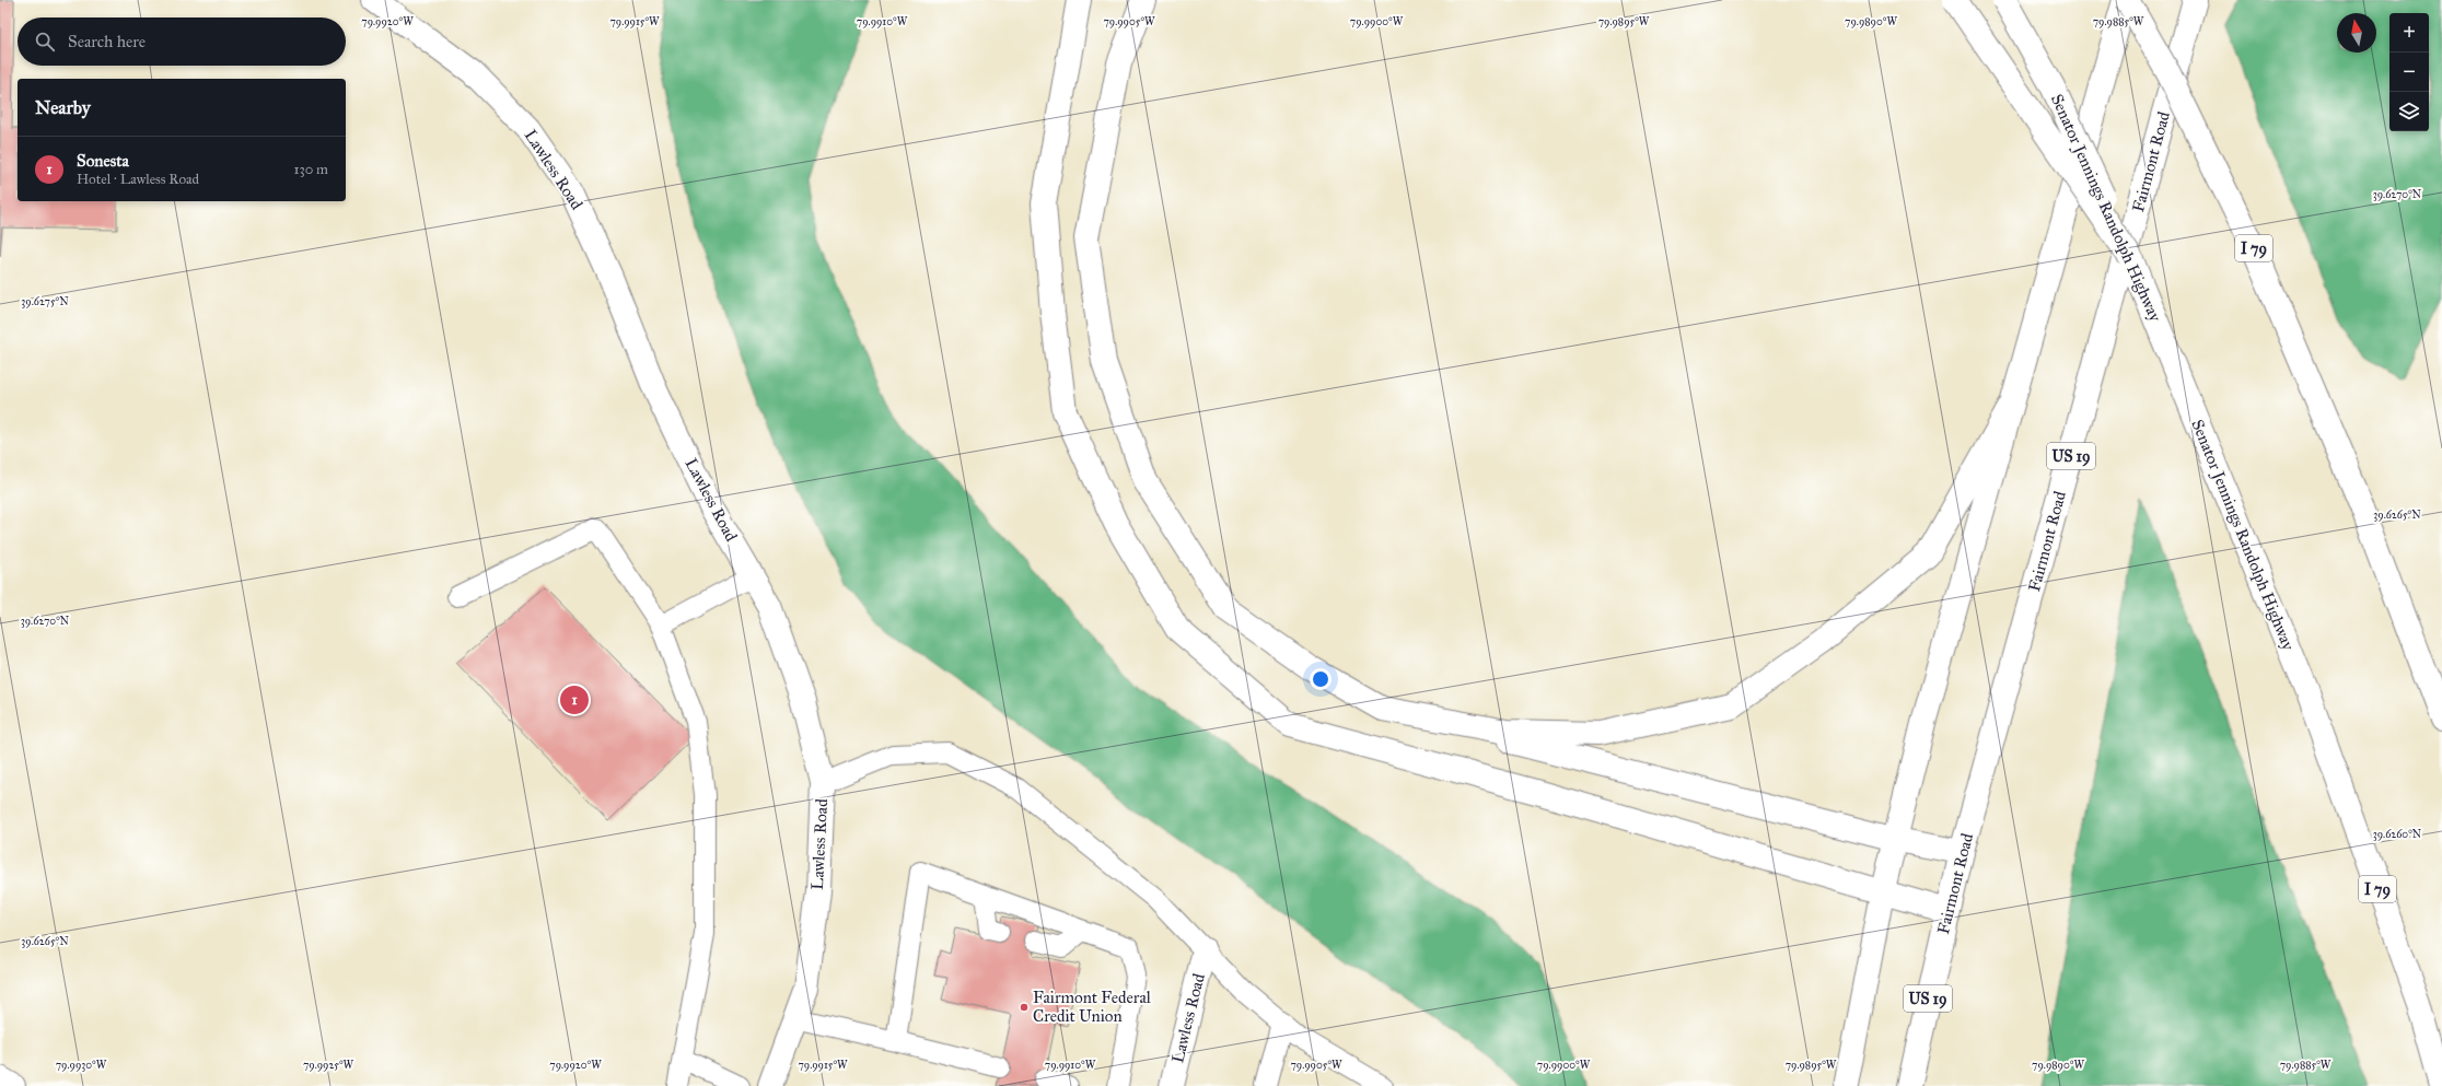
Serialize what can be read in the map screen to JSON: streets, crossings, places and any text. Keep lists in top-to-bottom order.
{
  "streets": {
    "main road": [
      "Fairmont Road",
      "Lawless Road",
      "Senator Jennings Randolph Highway",
      "I 79",
      "US 19"
    ]
  },
  "places": ["Fairmont Federal Credit Union"],
  "north": "top",
  "page": {
    "map_buttons": ["+", "−"],
    "search": "Search here",
    "heading": "Nearby",
    "list": [
      {
        "mark": "1",
        "name": "Sonesta",
        "note": "Hotel · Lawless Road",
        "value": "130 m"
      }
    ],
    "pins": "1"
  },
  "coordinates": [
    "79.9920°W",
    "79.9915°W",
    "79.9910°W",
    "79.9905°W",
    "79.9900°W",
    "79.9895°W",
    "79.9890°W",
    "79.9885°W",
    "39.6270°N",
    "39.6275°N",
    "39.6265°N",
    "39.6260°N",
    "79.9930°W",
    "79.9925°W"
  ]
}
